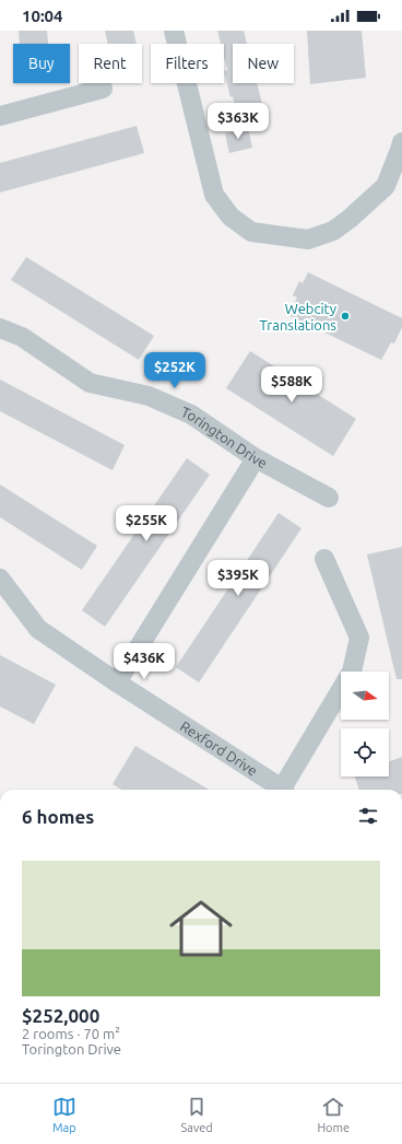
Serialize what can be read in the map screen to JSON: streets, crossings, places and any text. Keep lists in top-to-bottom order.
{
  "streets": {
    "street": ["Torington Drive", "Rexford Drive"]
  },
  "places": ["Webcity Translations"],
  "north": "right",
  "page": {
    "status": "10:04",
    "chip": [
      "Buy",
      "Rent",
      "Filters",
      "New"
    ],
    "price": [
      "$363K",
      "$252K",
      "$588K",
      "$255K",
      "$395K",
      "$436K"
    ],
    "heading": "6 homes",
    "list": [
      {
        "name": "$252,000",
        "note": "2 rooms · 70 m² · Torington Drive"
      }
    ],
    "tabs": ["Map", "Saved", "Home"]
  }
}
